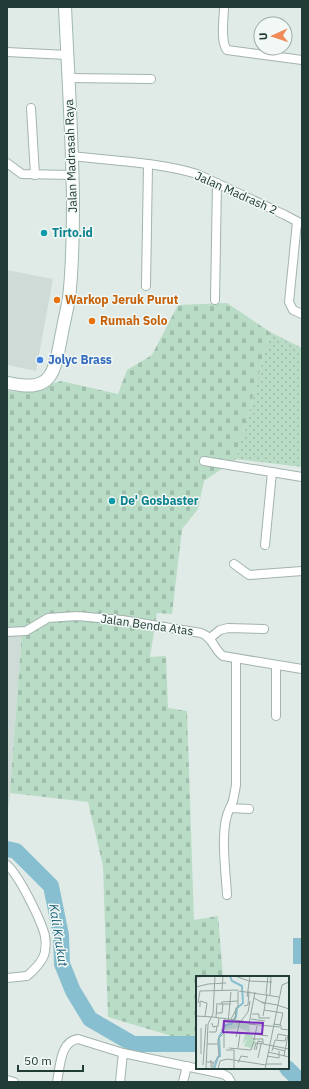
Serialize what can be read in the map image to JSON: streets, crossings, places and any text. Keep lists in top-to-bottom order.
{
  "streets": {
    "street": ["Jalan Madrasah Raya", "Jalan Madrash 2", "Jalan Benda Atas"]
  },
  "crossings": [
    ["Jalan Madrasah Raya", "Jalan Madrash 2"]
  ],
  "water": ["Kali Krukut"],
  "places": [
    "Tirto.id",
    "Warkop Jeruk Purut",
    "Rumah Solo",
    "Jolyc Brass",
    "De' Gosbaster"
  ],
  "scale_bar": "50 m",
  "north": "left"
}
